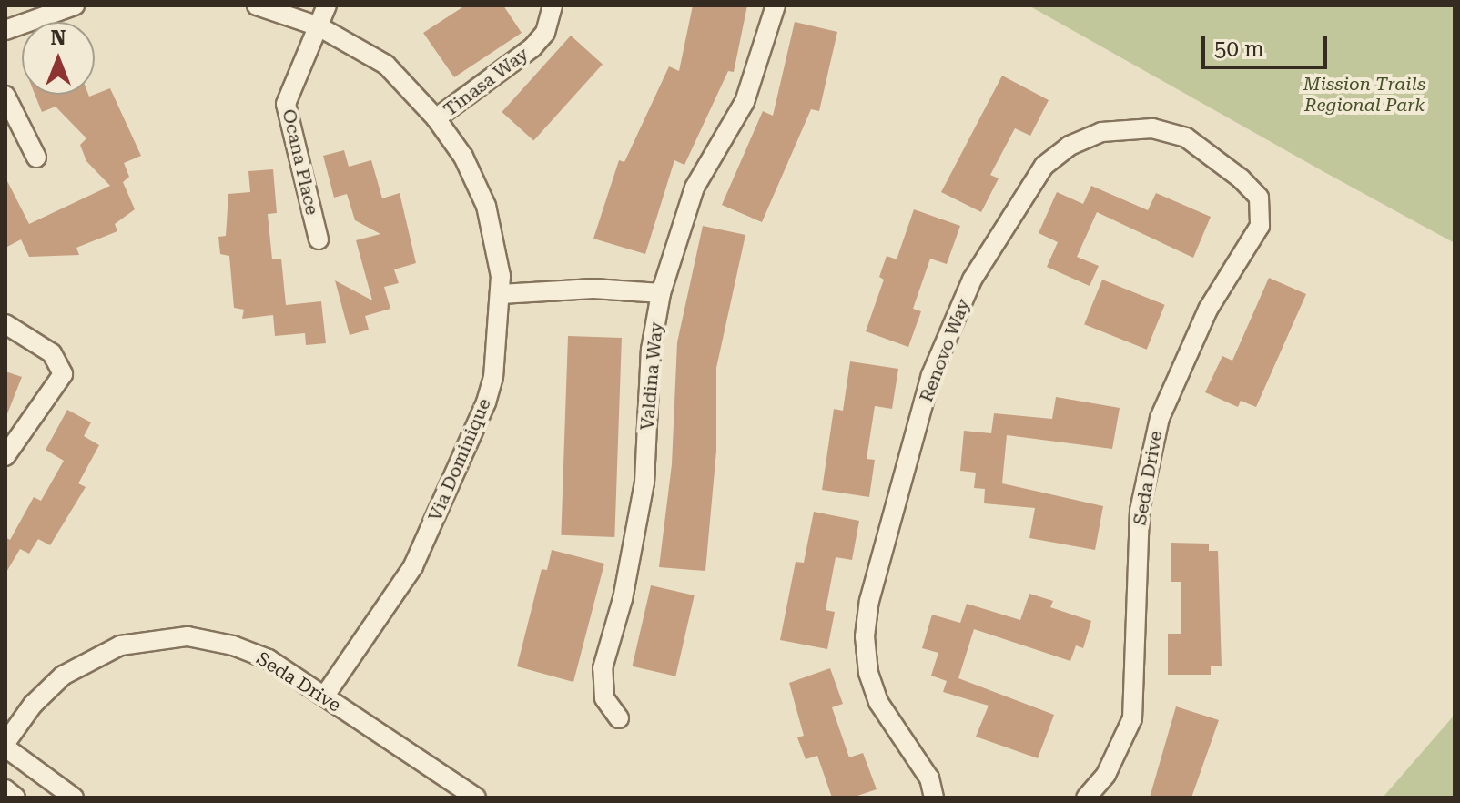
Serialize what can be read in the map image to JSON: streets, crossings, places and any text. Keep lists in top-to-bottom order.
{
  "streets": {
    "street": [
      "Tinasa Way",
      "Ocana Place",
      "Renovo Way",
      "Valdina Way",
      "Via Dominique",
      "Seda Drive"
    ]
  },
  "crossings": [
    ["Tinasa Way", "Via Dominique"],
    ["Ocana Place", "Via Dominique"],
    ["Renovo Way", "Seda Drive"],
    ["Via Dominique", "Seda Drive"]
  ],
  "parks": ["Mission Trails Regional Park"],
  "scale_bar": "50 m",
  "north": "top"
}
